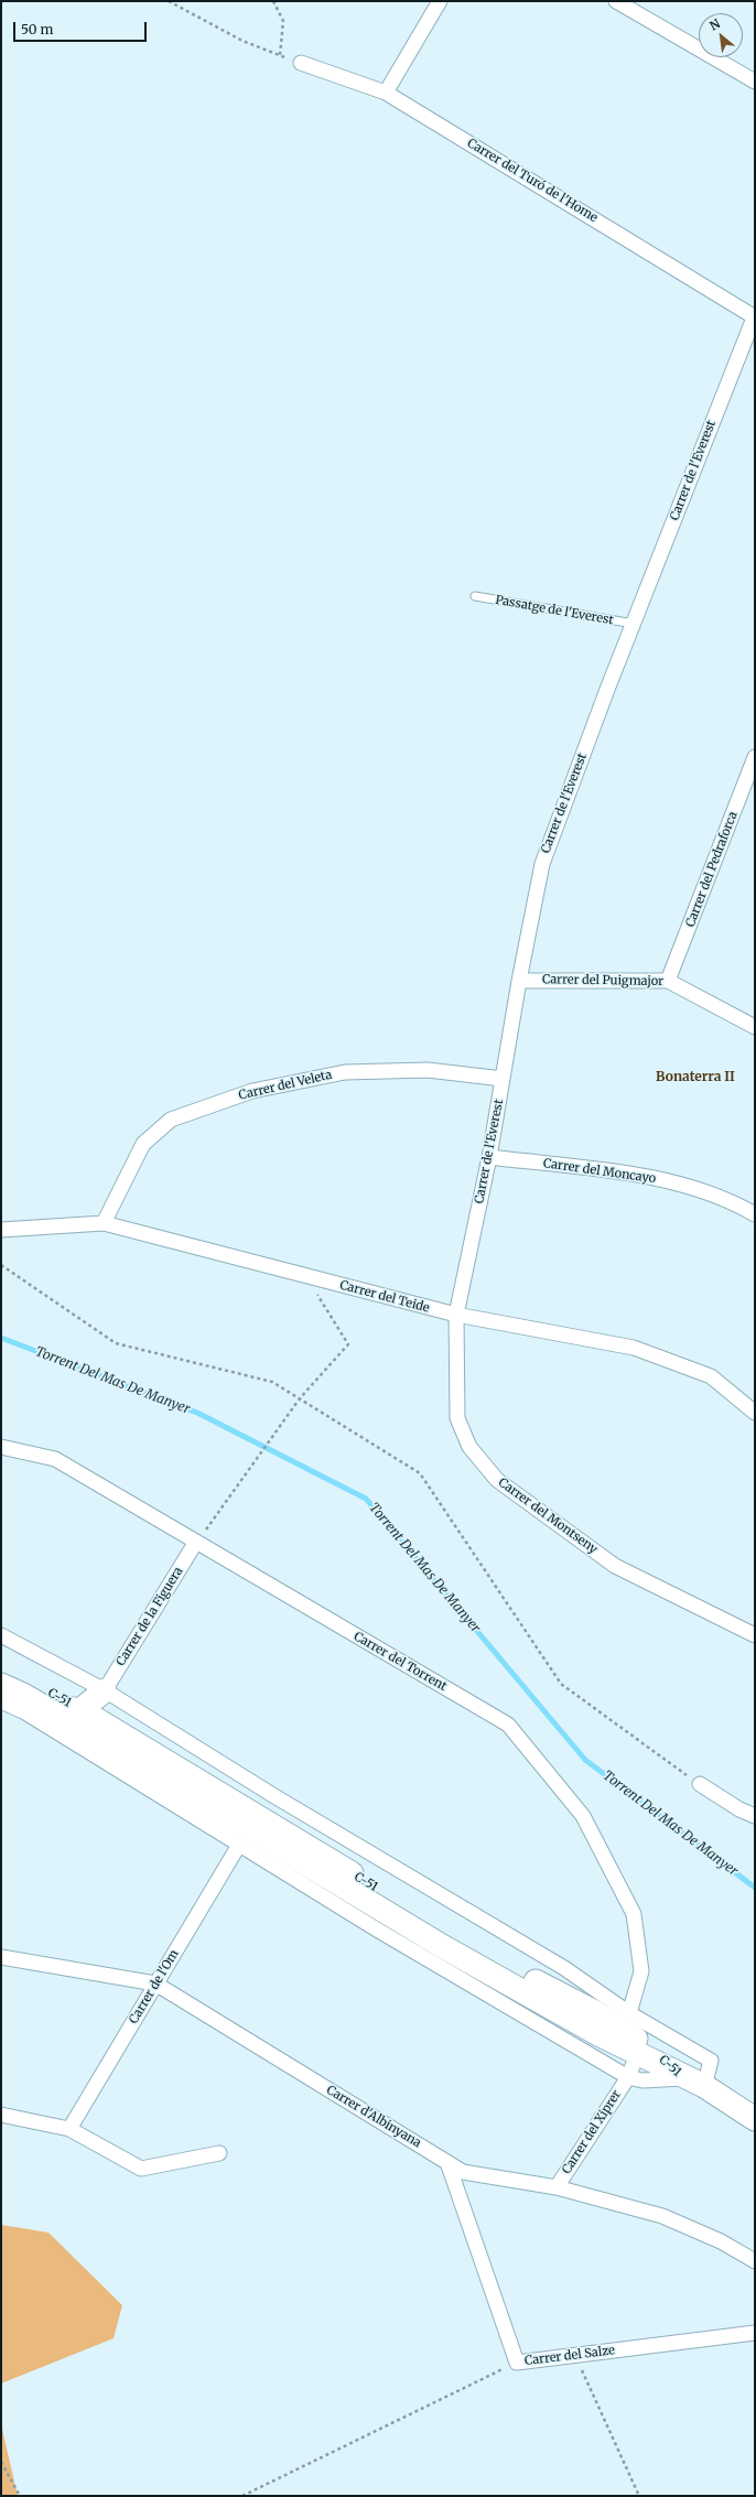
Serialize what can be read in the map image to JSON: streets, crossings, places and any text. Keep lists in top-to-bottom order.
{
  "streets": {
    "main road": ["C-51"],
    "street": [
      "Carrer del Turó de l'Home",
      "Carrer de l'Everest",
      "Carrer del Pedraforca",
      "Carrer del Puigmajor",
      "Carrer del Veleta",
      "Carrer del Moncayo",
      "Carrer del Teide",
      "Carrer del Montseny",
      "Carrer de la Figuera",
      "Carrer del Torrent",
      "Carrer de l'Om",
      "Carrer d'Albinyana",
      "Carrer del Xiprer",
      "Carrer del Salze"
    ],
    "lane": ["Passatge de l'Everest"]
  },
  "crossings": [
    ["Carrer del Turó de l'Home", "Carrer de l'Everest"],
    ["Carrer de l'Everest", "Passatge de l'Everest"],
    ["Carrer de l'Everest", "Carrer del Puigmajor"],
    ["Carrer de l'Everest", "Carrer del Veleta"],
    ["Carrer de l'Everest", "Carrer del Moncayo"],
    ["Carrer de l'Everest", "Carrer del Teide"],
    ["Carrer de l'Everest", "Carrer del Montseny"],
    ["Carrer del Pedraforca", "Carrer del Puigmajor"],
    ["Carrer del Veleta", "Carrer del Teide"],
    ["Carrer del Teide", "Carrer del Montseny"],
    ["Carrer de la Figuera", "Carrer del Torrent"],
    ["Carrer del Torrent", "C-51"],
    ["C-51", "Carrer de l'Om"],
    ["C-51", "Carrer del Xiprer"],
    ["Carrer de l'Om", "Carrer d'Albinyana"],
    ["Carrer d'Albinyana", "Carrer del Xiprer"],
    ["Carrer d'Albinyana", "Carrer del Salze"]
  ],
  "districts": ["Bonaterra II"],
  "water": ["Torrent Del Mas De Manyer"],
  "scale_bar": "50 m",
  "north": "top left"
}
